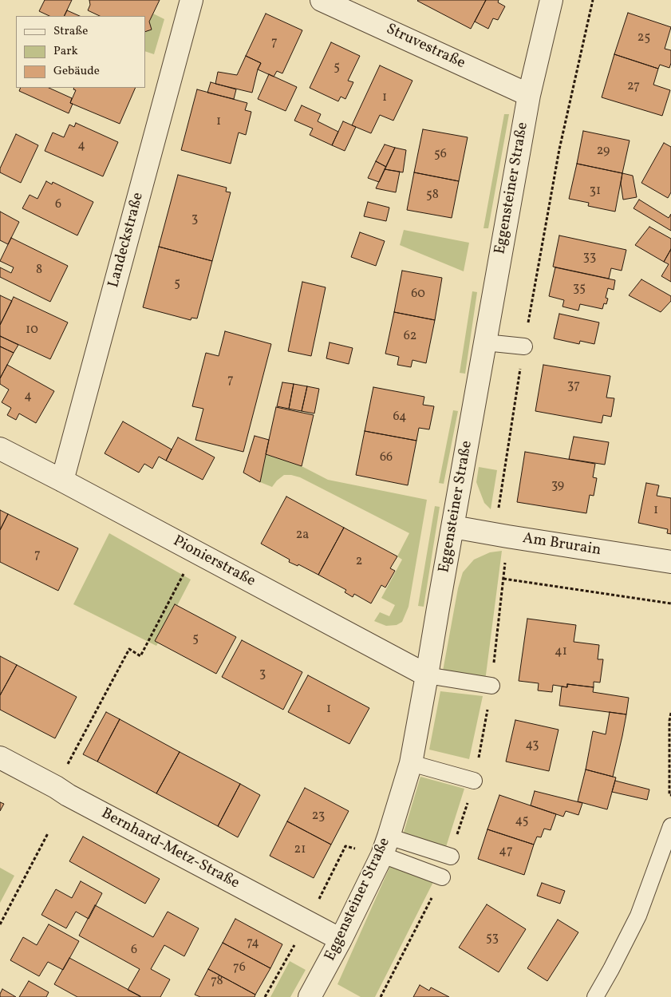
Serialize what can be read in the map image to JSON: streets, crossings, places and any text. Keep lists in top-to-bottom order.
{
  "streets": {
    "street": [
      "Struvestraße",
      "Eggensteiner Straße",
      "Landeckstraße",
      "Am Brurain",
      "Pionierstraße",
      "Bernhard-Metz-Straße"
    ]
  },
  "crossings": [
    ["Struvestraße", "Eggensteiner Straße"],
    ["Eggensteiner Straße", "Am Brurain"],
    ["Eggensteiner Straße", "Pionierstraße"],
    ["Eggensteiner Straße", "Bernhard-Metz-Straße"],
    ["Landeckstraße", "Pionierstraße"]
  ],
  "house_numbers": [
    "25",
    "7",
    "5",
    "27",
    "1",
    "1",
    "4",
    "29",
    "56",
    "31",
    "58",
    "6",
    "3",
    "33",
    "8",
    "5",
    "35",
    "60",
    "10",
    "62",
    "7",
    "37",
    "4",
    "64",
    "66",
    "39",
    "1",
    "2a",
    "7",
    "2",
    "5",
    "41",
    "3",
    "1",
    "43",
    "23",
    "45",
    "21",
    "47",
    "53",
    "74",
    "6",
    "76",
    "78"
  ],
  "legend": ["Straße", "Park", "Gebäude"]
}
